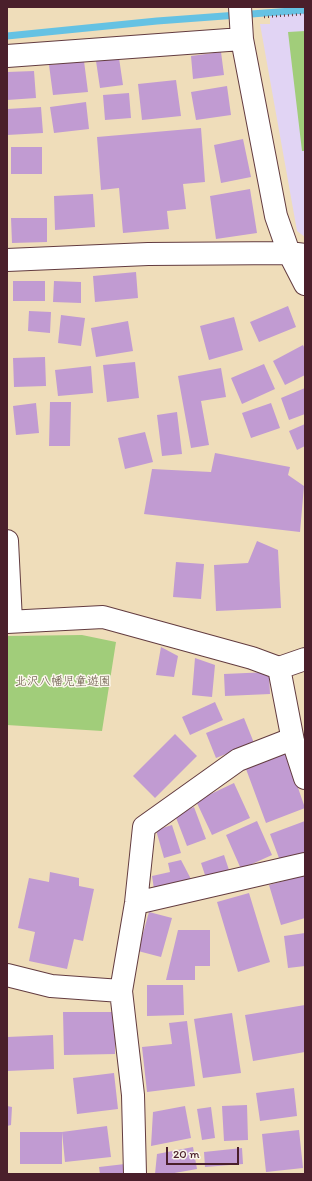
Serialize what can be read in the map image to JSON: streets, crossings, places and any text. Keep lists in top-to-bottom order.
{
  "parks": ["北沢八幡児童遊園"],
  "scale_bar": "20 m"
}
